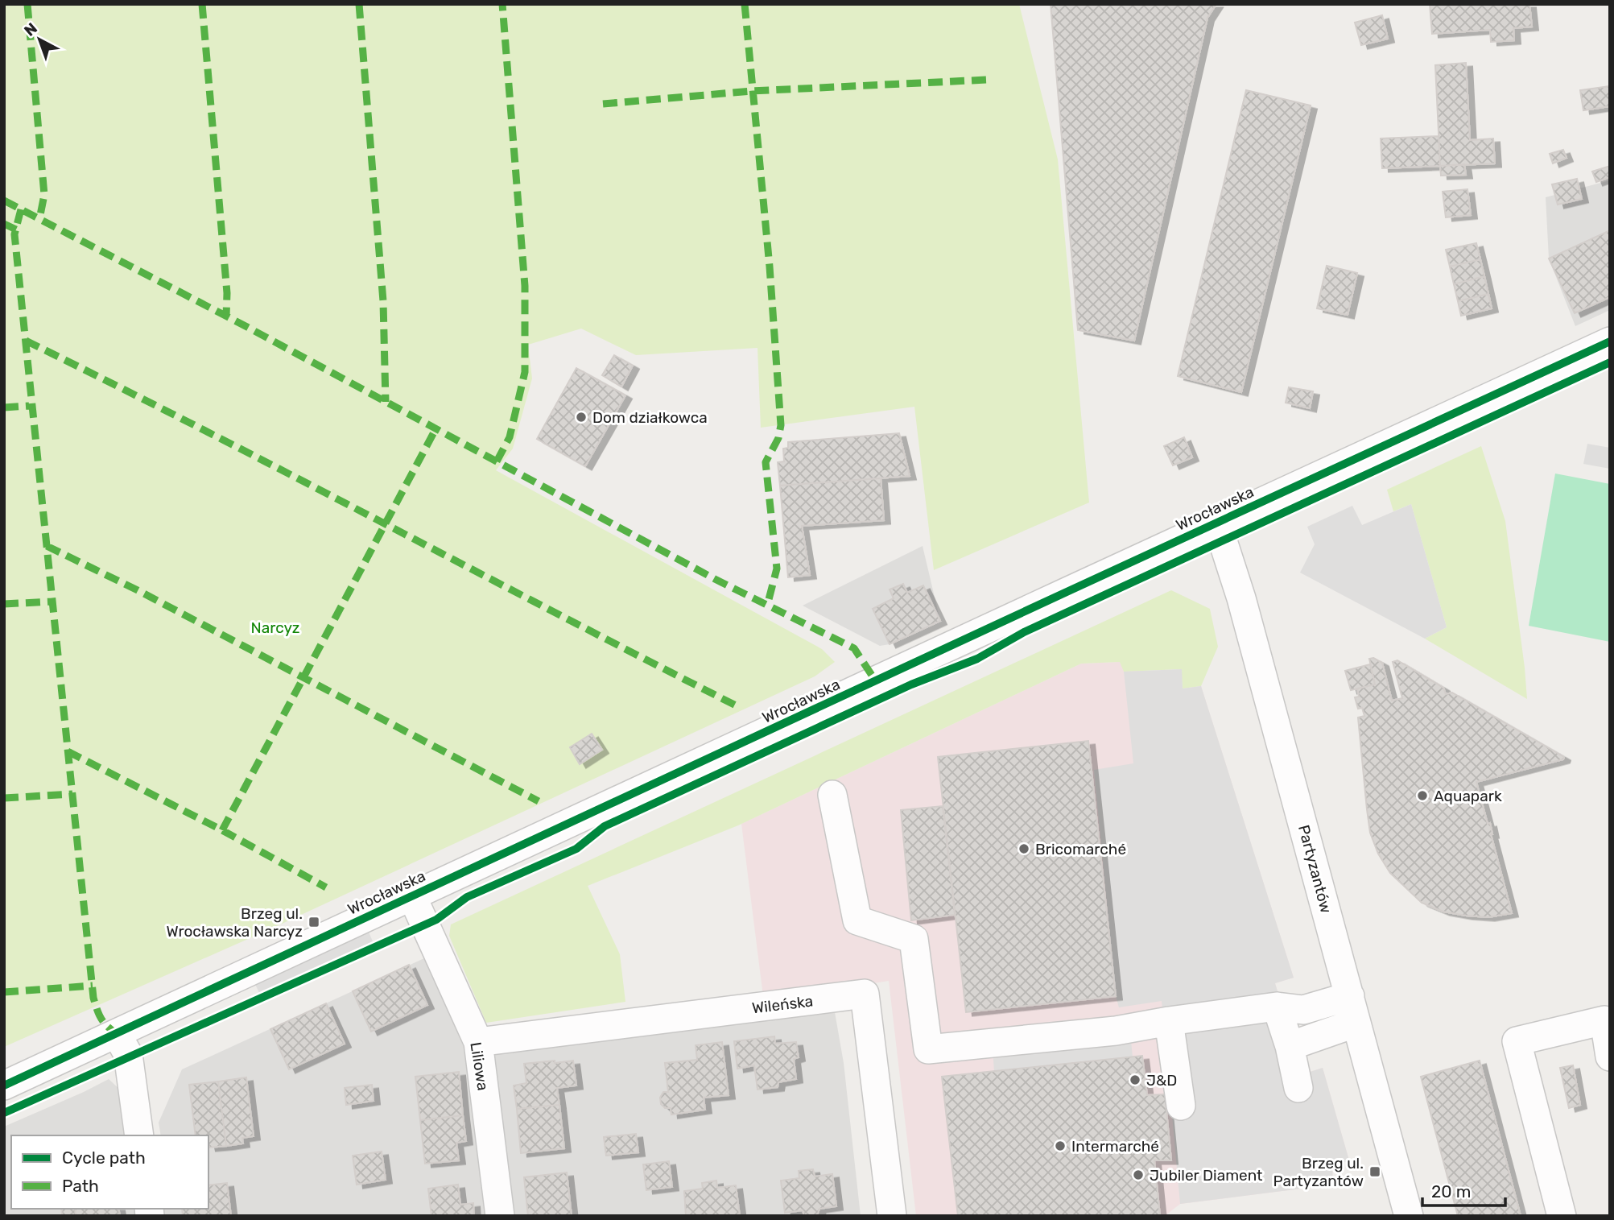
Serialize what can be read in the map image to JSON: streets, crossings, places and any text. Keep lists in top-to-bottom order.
{
  "streets": {
    "street": [
      "Wrocławska",
      "Partyzantów",
      "Wileńska",
      "Liliowa"
    ]
  },
  "crossings": [
    ["Wrocławska", "Partyzantów"],
    ["Wrocławska", "Liliowa"],
    ["Wileńska", "Liliowa"]
  ],
  "parks": ["Narcyz"],
  "places": {
    "other": [
      "Dom działkowca",
      "Aquapark",
      "Bricomarché",
      "J&D",
      "Intermarché",
      "Jubiler Diament"
    ],
    "transit": ["Brzeg ul. Wrocławska Narcyz", "Brzeg ul. Partyzantów"]
  },
  "legend": ["Cycle path", "Path"],
  "scale_bar": "20 m",
  "north": "top left"
}
